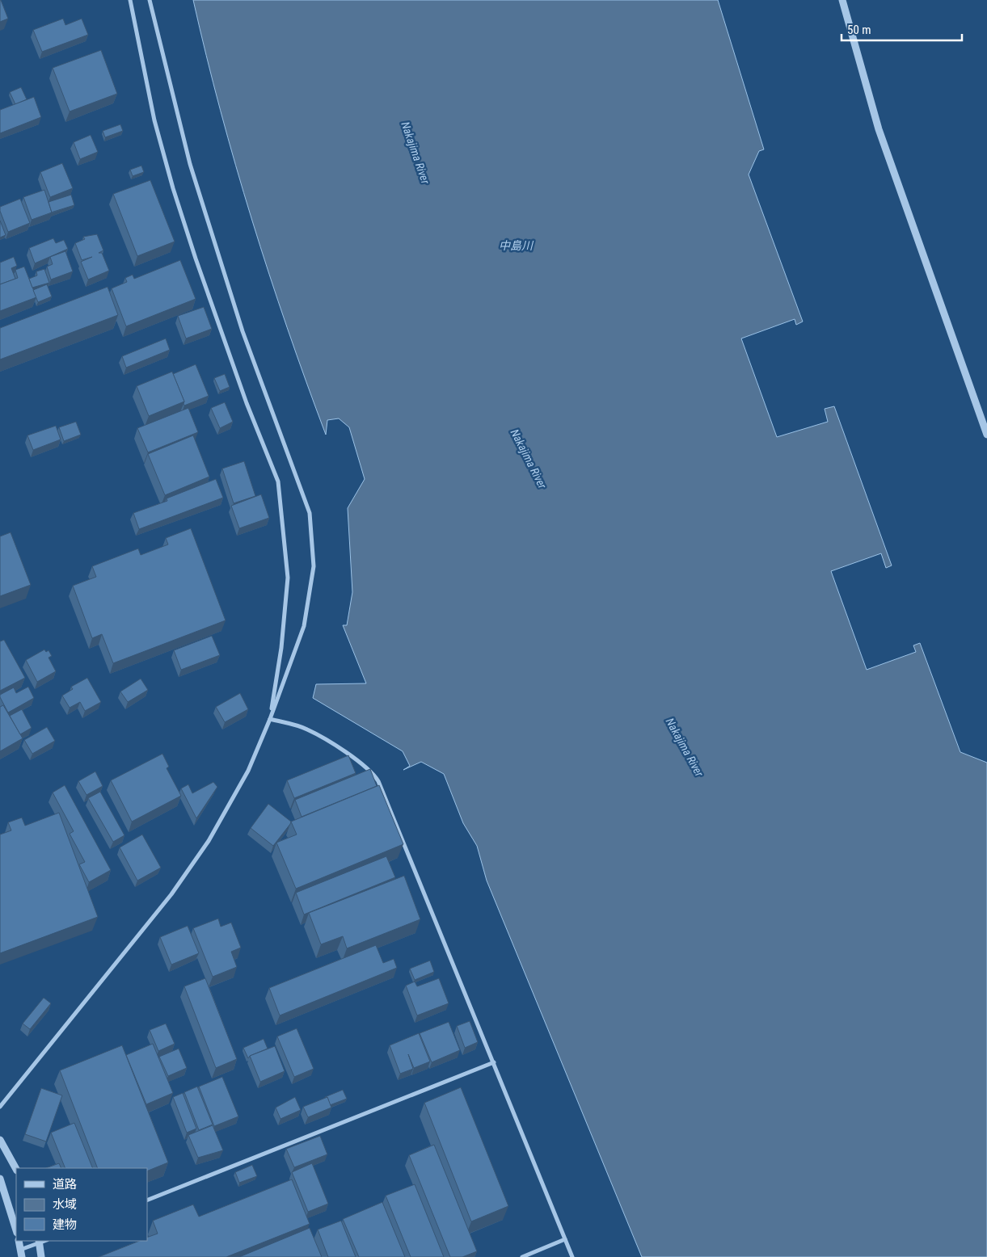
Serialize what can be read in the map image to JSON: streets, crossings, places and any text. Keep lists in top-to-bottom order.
{
  "water": ["Nakajima River", "中島川"],
  "legend": ["道路", "水域", "建物"],
  "scale_bar": "50 m"
}
